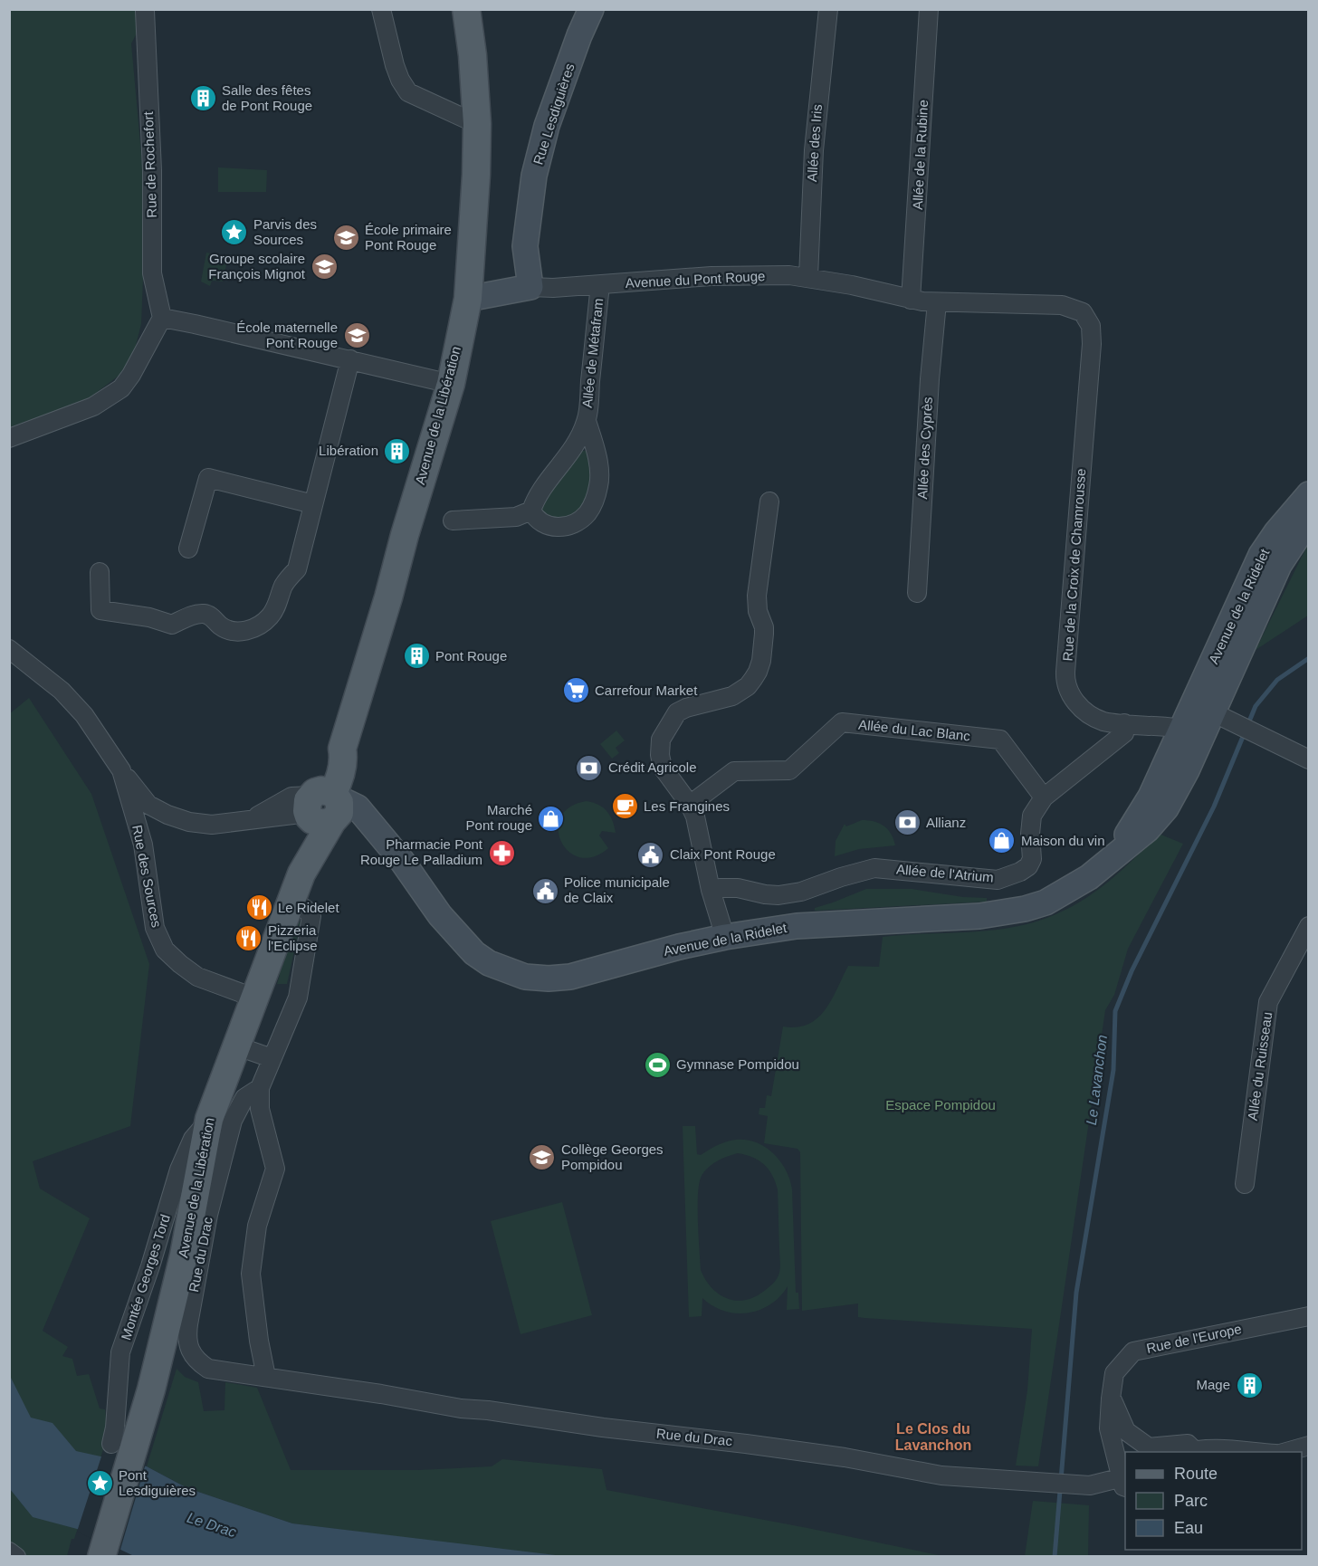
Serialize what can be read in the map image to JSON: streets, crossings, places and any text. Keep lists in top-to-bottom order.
{
  "streets": {
    "main road": [
      "Rue Lesdiguières",
      "Avenue du Pont Rouge",
      "Avenue de la Libération",
      "Avenue de la Ridelet"
    ],
    "street": [
      "Allée des Iris",
      "Allée de la Rubine",
      "Rue de Rochefort",
      "Allée de Métafram",
      "Allée des Cyprès",
      "Rue de la Croix de Chamrousse",
      "Allée du Lac Blanc",
      "Allée de l'Atrium",
      "Rue des Sources",
      "Allée du Ruisseau",
      "Rue du Drac",
      "Montée Georges Tord",
      "Rue de l'Europe"
    ]
  },
  "crossings": [
    ["Rue Lesdiguières", "Avenue du Pont Rouge"],
    ["Allée des Iris", "Avenue du Pont Rouge"],
    ["Allée de la Rubine", "Avenue du Pont Rouge"],
    ["Avenue du Pont Rouge", "Allée de Métafram"],
    ["Avenue du Pont Rouge", "Avenue de la Libération"],
    ["Avenue du Pont Rouge", "Allée des Cyprès"],
    ["Avenue du Pont Rouge", "Rue de la Croix de Chamrousse"],
    ["Avenue de la Libération", "Avenue de la Ridelet"],
    ["Avenue de la Libération", "Rue des Sources"],
    ["Avenue de la Libération", "Rue du Drac"],
    ["Avenue de la Libération", "Montée Georges Tord"],
    ["Rue de la Croix de Chamrousse", "Avenue de la Ridelet"],
    ["Rue de la Croix de Chamrousse", "Allée de l'Atrium"],
    ["Allée du Lac Blanc", "Allée de l'Atrium"],
    ["Rue du Drac", "Rue de l'Europe"]
  ],
  "districts": ["Le Clos du Lavanchon"],
  "water": ["Le Lavanchon", "Le Drac"],
  "parks": ["Espace Pompidou"],
  "places": {
    "building": [
      "Salle des fêtes de Pont Rouge",
      "Libération",
      "Pont Rouge",
      "Mage"
    ],
    "place": ["Parvis des Sources", "Pont Lesdiguières"],
    "school or university": [
      "École primaire Pont Rouge",
      "Groupe scolaire François Mignot",
      "École maternelle Pont Rouge",
      "Collège Georges Pompidou"
    ],
    "supermarket": ["Carrefour Market"],
    "bank": ["Crédit Agricole", "Allianz"],
    "cafe": ["Les Frangines"],
    "shop": ["Marché Pont rouge", "Maison du vin"],
    "pharmacy": ["Pharmacie Pont Rouge Le Palladium"],
    "public building": ["Claix Pont Rouge", "Police municipale de Claix"],
    "restaurant": ["Le Ridelet", "Pizzeria l'Eclipse"],
    "sports": ["Gymnase Pompidou"]
  },
  "legend": ["Route", "Parc", "Eau"]
}
